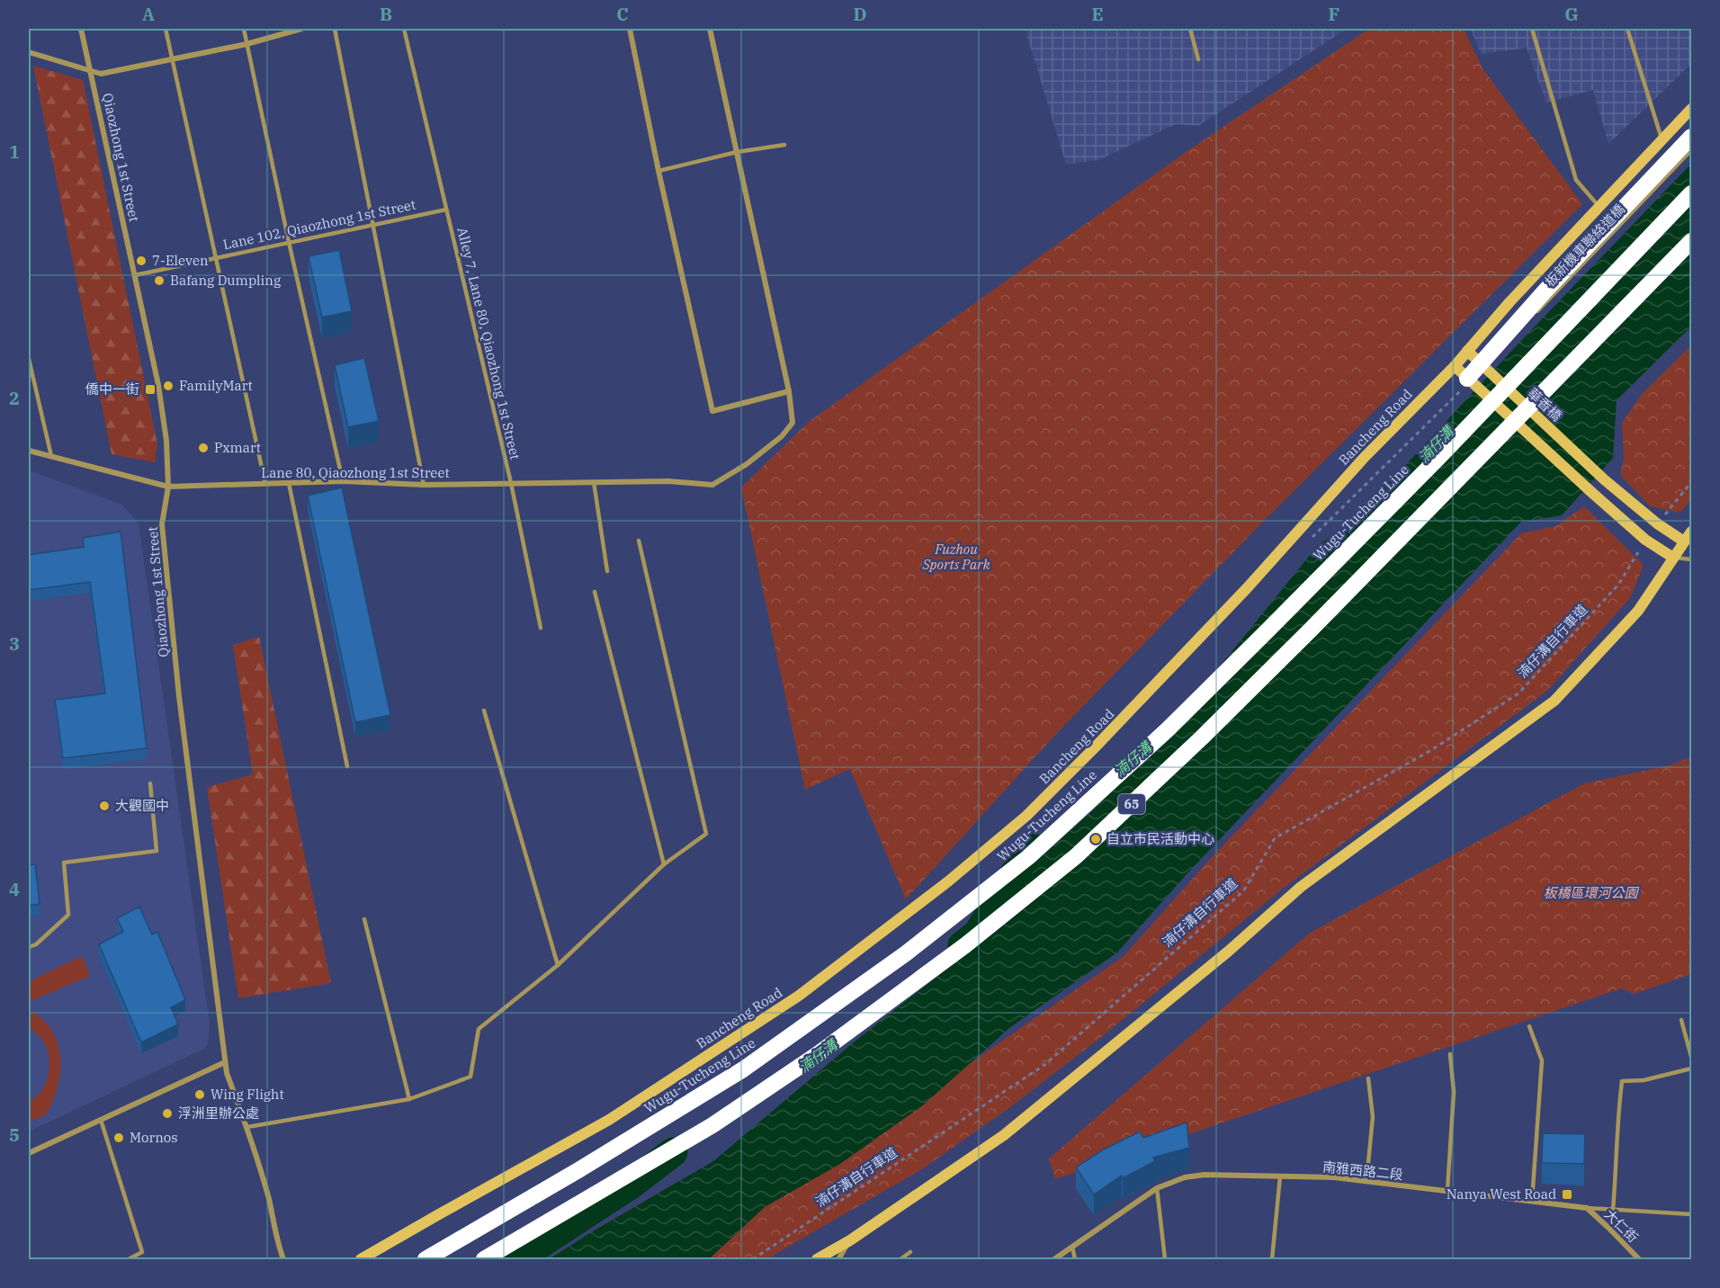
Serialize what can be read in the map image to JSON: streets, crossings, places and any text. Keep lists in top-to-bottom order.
{
  "streets": {
    "highway": ["Wugu-Tucheng Line", "65"],
    "street": [
      "Qiaozhong 1st Street",
      "華香橋",
      "Bancheng Road",
      "Lane 80, Qiaozhong 1st Street",
      "南雅西路二段",
      "大仁街"
    ],
    "lane": ["Lane 102, Qiaozhong 1st Street", "板新機車聯絡道橋", "Alley 7, Lane 80, Qiaozhong 1st Street"],
    "path": ["湳仔溝自行車道"]
  },
  "crossings": [
    ["Qiaozhong 1st Street", "Lane 102, Qiaozhong 1st Street"],
    ["Qiaozhong 1st Street", "Lane 80, Qiaozhong 1st Street"],
    ["Lane 102, Qiaozhong 1st Street", "Alley 7, Lane 80, Qiaozhong 1st Street"],
    ["Alley 7, Lane 80, Qiaozhong 1st Street", "Lane 80, Qiaozhong 1st Street"],
    ["華香橋", "Bancheng Road"],
    ["南雅西路二段", "大仁街"]
  ],
  "water": ["湳仔溝"],
  "parks": ["Fuzhou Sports Park", "板橋區環河公園"],
  "places": {
    "other": [
      "7-Eleven",
      "Bafang Dumpling",
      "FamilyMart",
      "Pxmart",
      "大觀國中",
      "自立市民活動中心",
      "Wing Flight",
      "浮洲里辦公處",
      "Mornos"
    ],
    "transit": ["僑中一街", "Nanya West Road"]
  },
  "grid": {
    "columns": [
      "A",
      "B",
      "C",
      "D",
      "E",
      "F",
      "G"
    ],
    "rows": [
      "1",
      "2",
      "3",
      "4",
      "5"
    ]
  }
}
